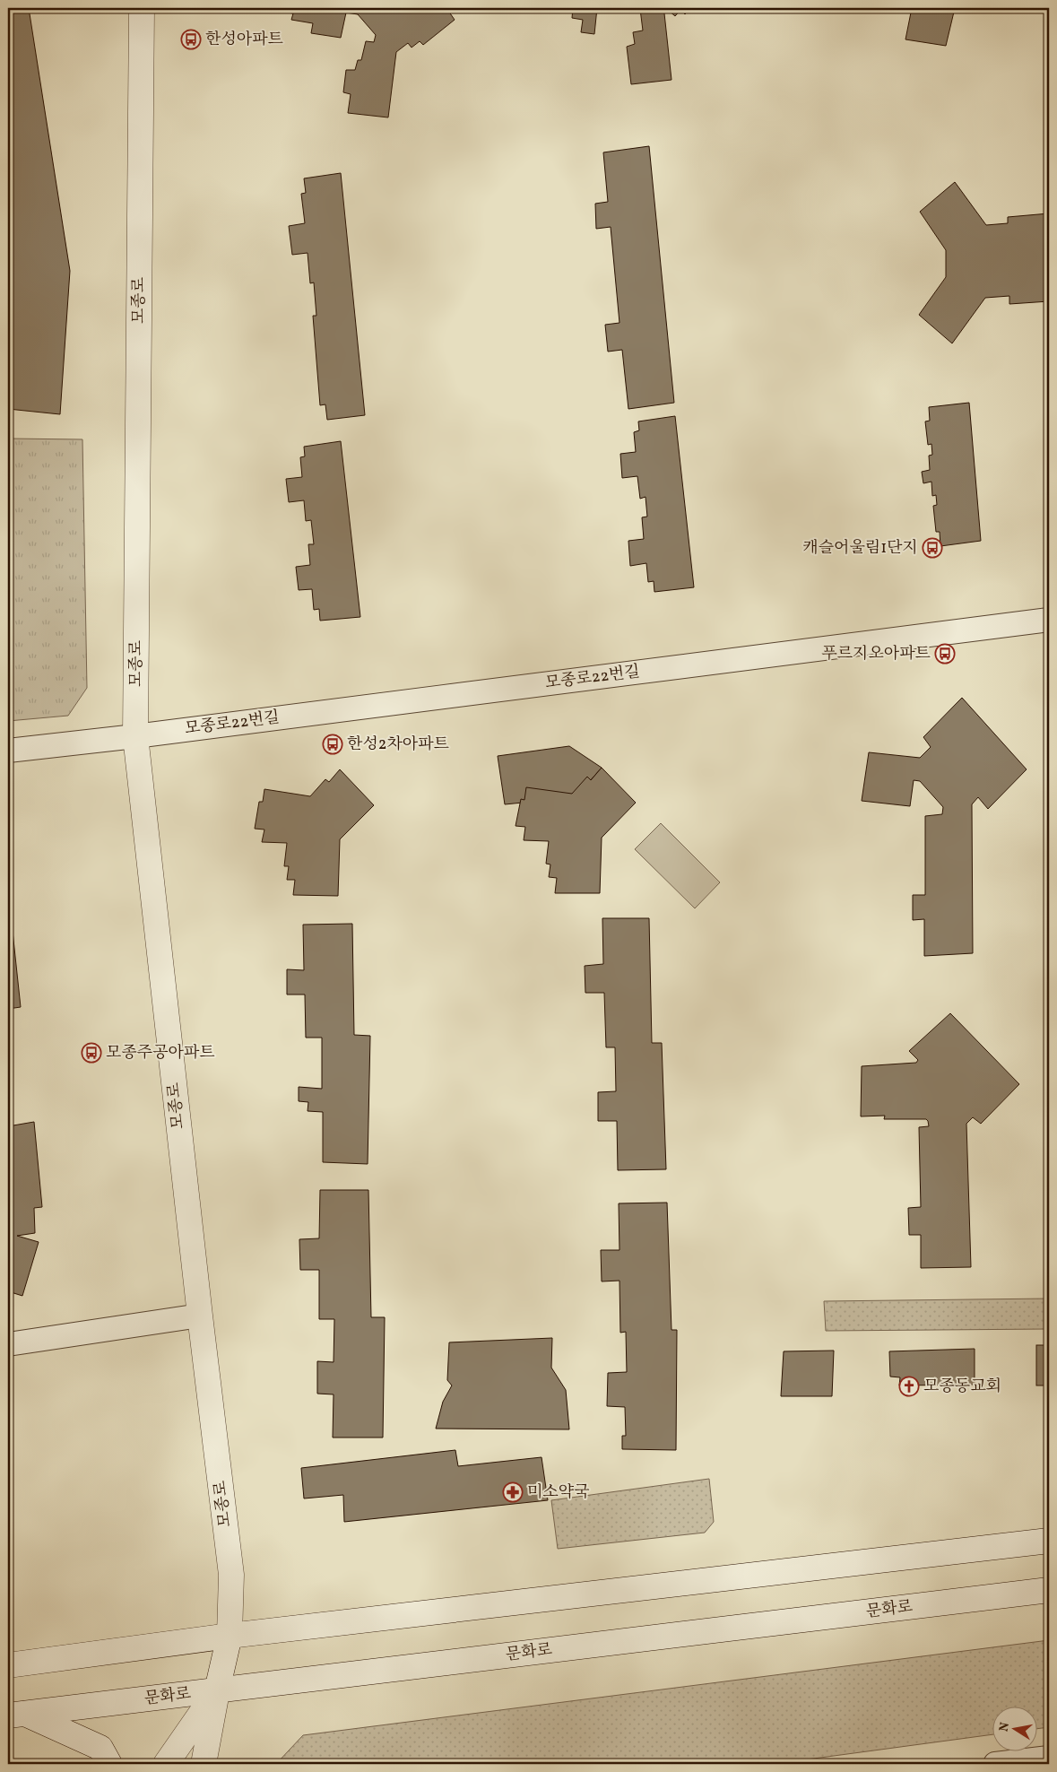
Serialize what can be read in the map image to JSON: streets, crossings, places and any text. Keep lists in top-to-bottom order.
{
  "streets": {
    "main road": ["모종로", "문화로"],
    "street": ["모종로22번길"]
  },
  "crossings": [
    ["모종로", "모종로22번길"],
    ["모종로", "문화로"]
  ],
  "places": {
    "bus stop": [
      "한성아파트",
      "캐슬어울림1단지",
      "푸르지오아파트",
      "한성2차아파트",
      "모종주공아파트"
    ],
    "church": ["모종동교회"],
    "pharmacy": ["미소약국"]
  },
  "north": "left"
}
